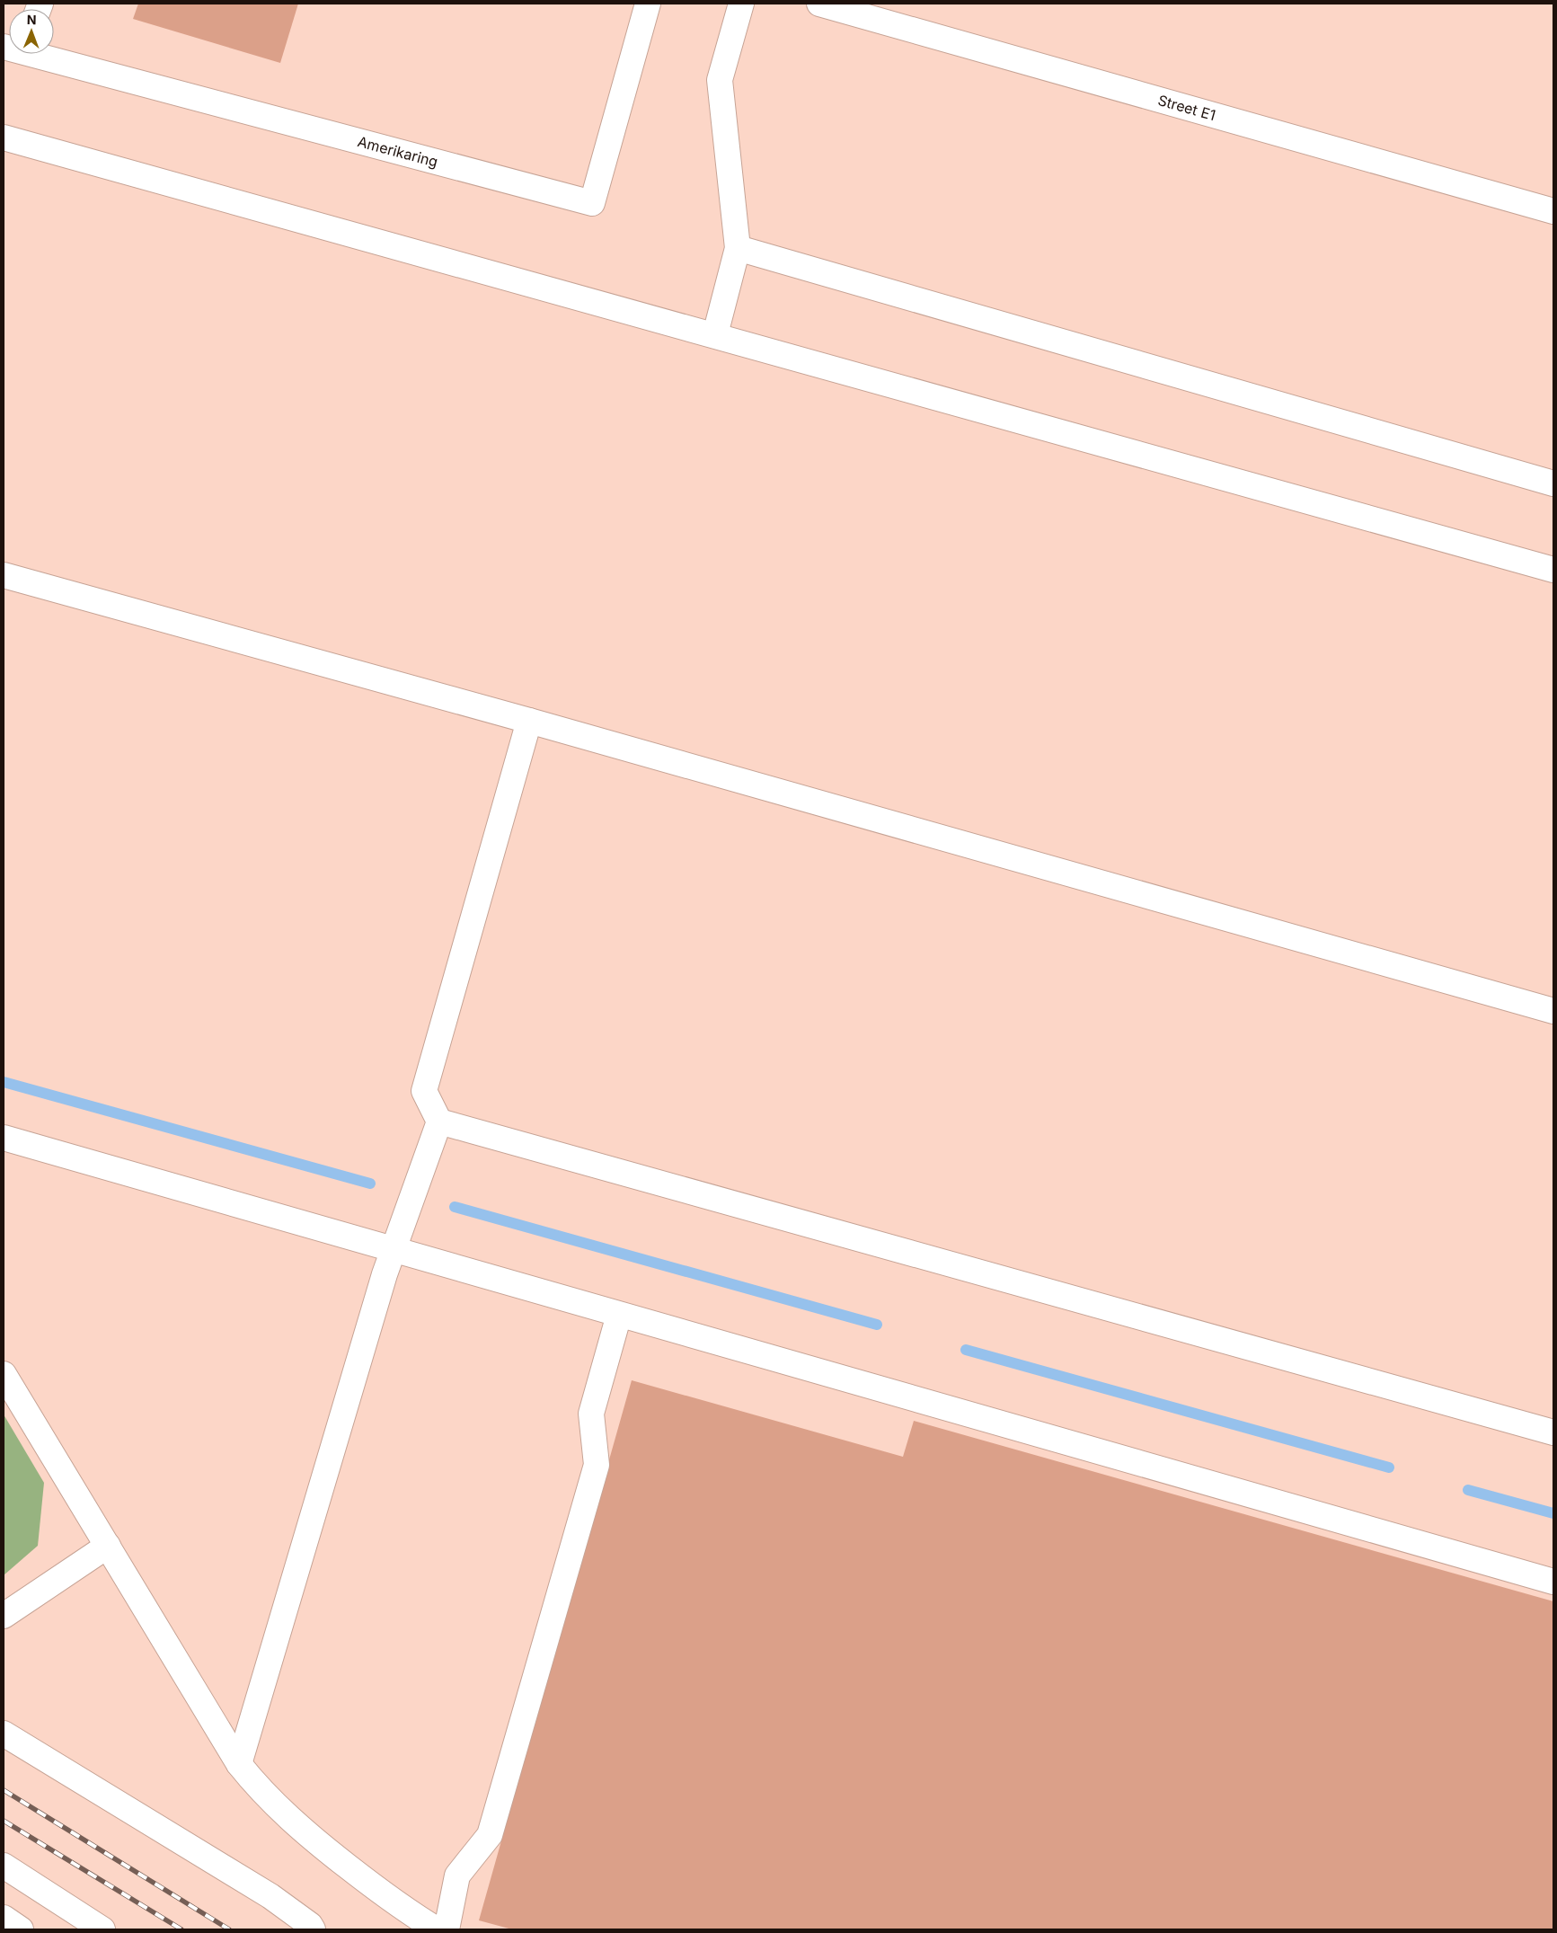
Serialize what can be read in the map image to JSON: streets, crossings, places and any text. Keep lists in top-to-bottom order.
{
  "streets": {
    "street": ["Street E1", "Amerikaring"]
  },
  "north": "top"
}
